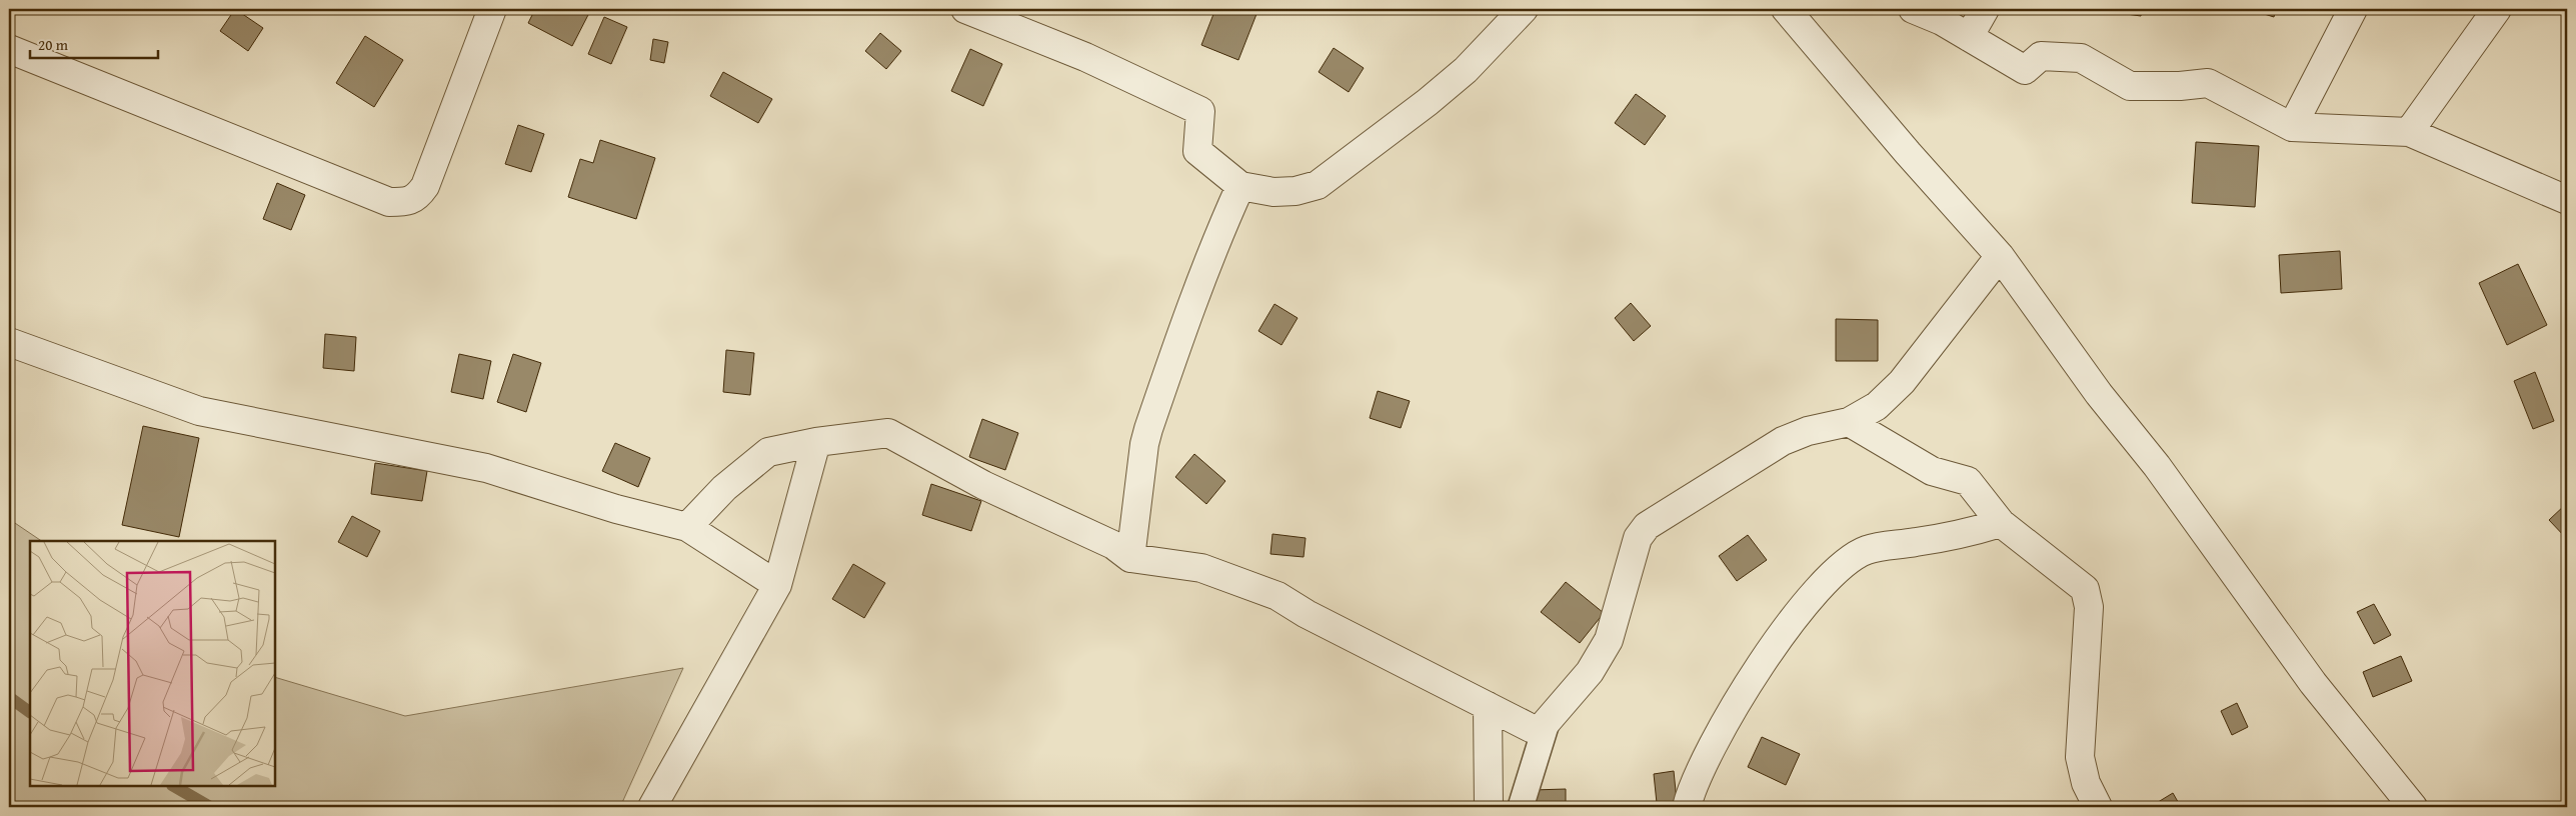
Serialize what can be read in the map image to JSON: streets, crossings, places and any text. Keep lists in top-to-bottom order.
{
  "scale_bar": "20 m"
}
